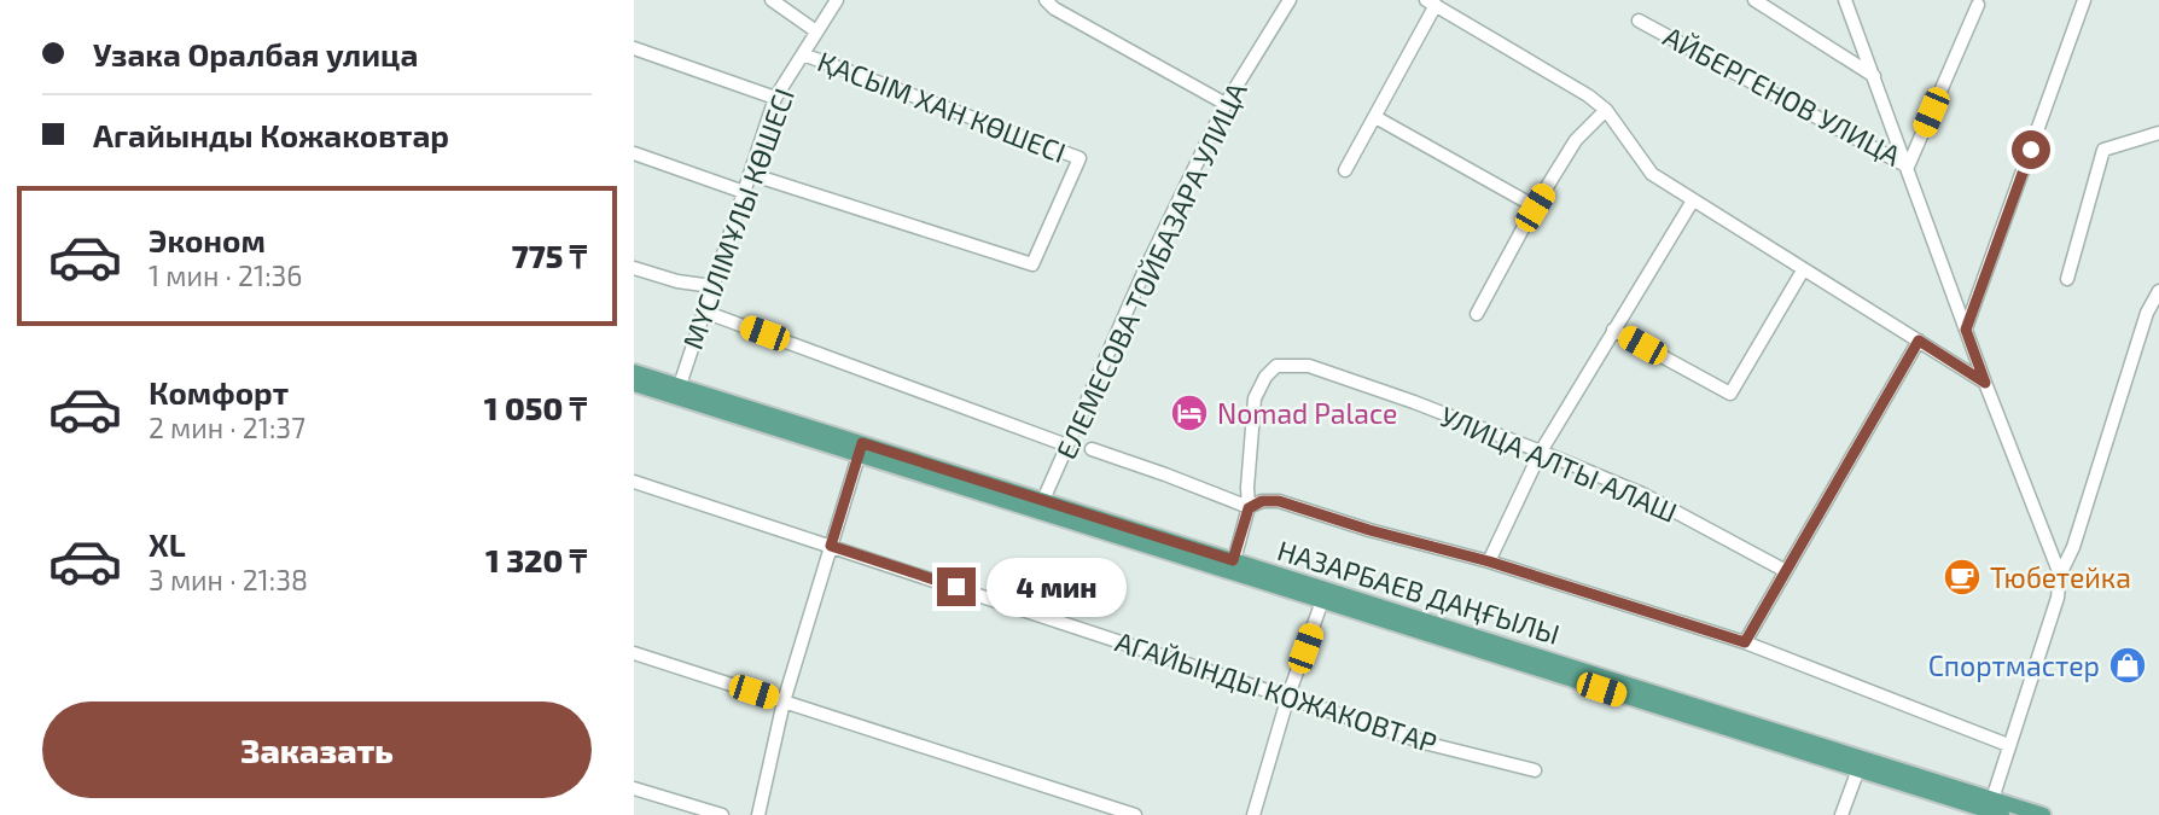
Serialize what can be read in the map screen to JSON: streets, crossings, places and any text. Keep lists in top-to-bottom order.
{
  "streets": {
    "main road": ["НАЗАРБАЕВ ДАҢҒЫЛЫ"],
    "street": [
      "АЙБЕРГЕНОВ УЛИЦА",
      "ҚАСЫМ ХАН КӨШЕСІ",
      "МҮСІЛІМҰЛЫ КӨШЕСІ",
      "ЕЛЕМЕСОВА ТОЙБАЗАРА УЛИЦА",
      "УЛИЦА АЛТЫ АЛАШ",
      "АГАЙЫНДЫ КОЖАКОВТАР"
    ]
  },
  "crossings": [
    ["ҚАСЫМ ХАН КӨШЕСІ", "МҮСІЛІМҰЛЫ КӨШЕСІ"],
    ["МҮСІЛІМҰЛЫ КӨШЕСІ", "НАЗАРБАЕВ ДАҢҒЫЛЫ"],
    ["ЕЛЕМЕСОВА ТОЙБАЗАРА УЛИЦА", "НАЗАРБАЕВ ДАҢҒЫЛЫ"]
  ],
  "places": {
    "hotel": ["Nomad Palace"],
    "cafe": ["Тюбетейка"],
    "shop": ["Спортмастер"]
  },
  "page": {
    "banner": ["Узака Оралбая улица", "Агайынды Кожаковтар"],
    "list": [
      {
        "name": "Эконом",
        "note": "1 мин · 21:36",
        "value": "775 ₸"
      },
      {
        "name": "Комфорт",
        "note": "2 мин · 21:37",
        "value": "1 050 ₸"
      },
      {
        "name": "XL",
        "note": "3 мин · 21:38",
        "value": "1 320 ₸"
      }
    ],
    "bubble": "4 мин",
    "buttons": "Заказать"
  }
}
